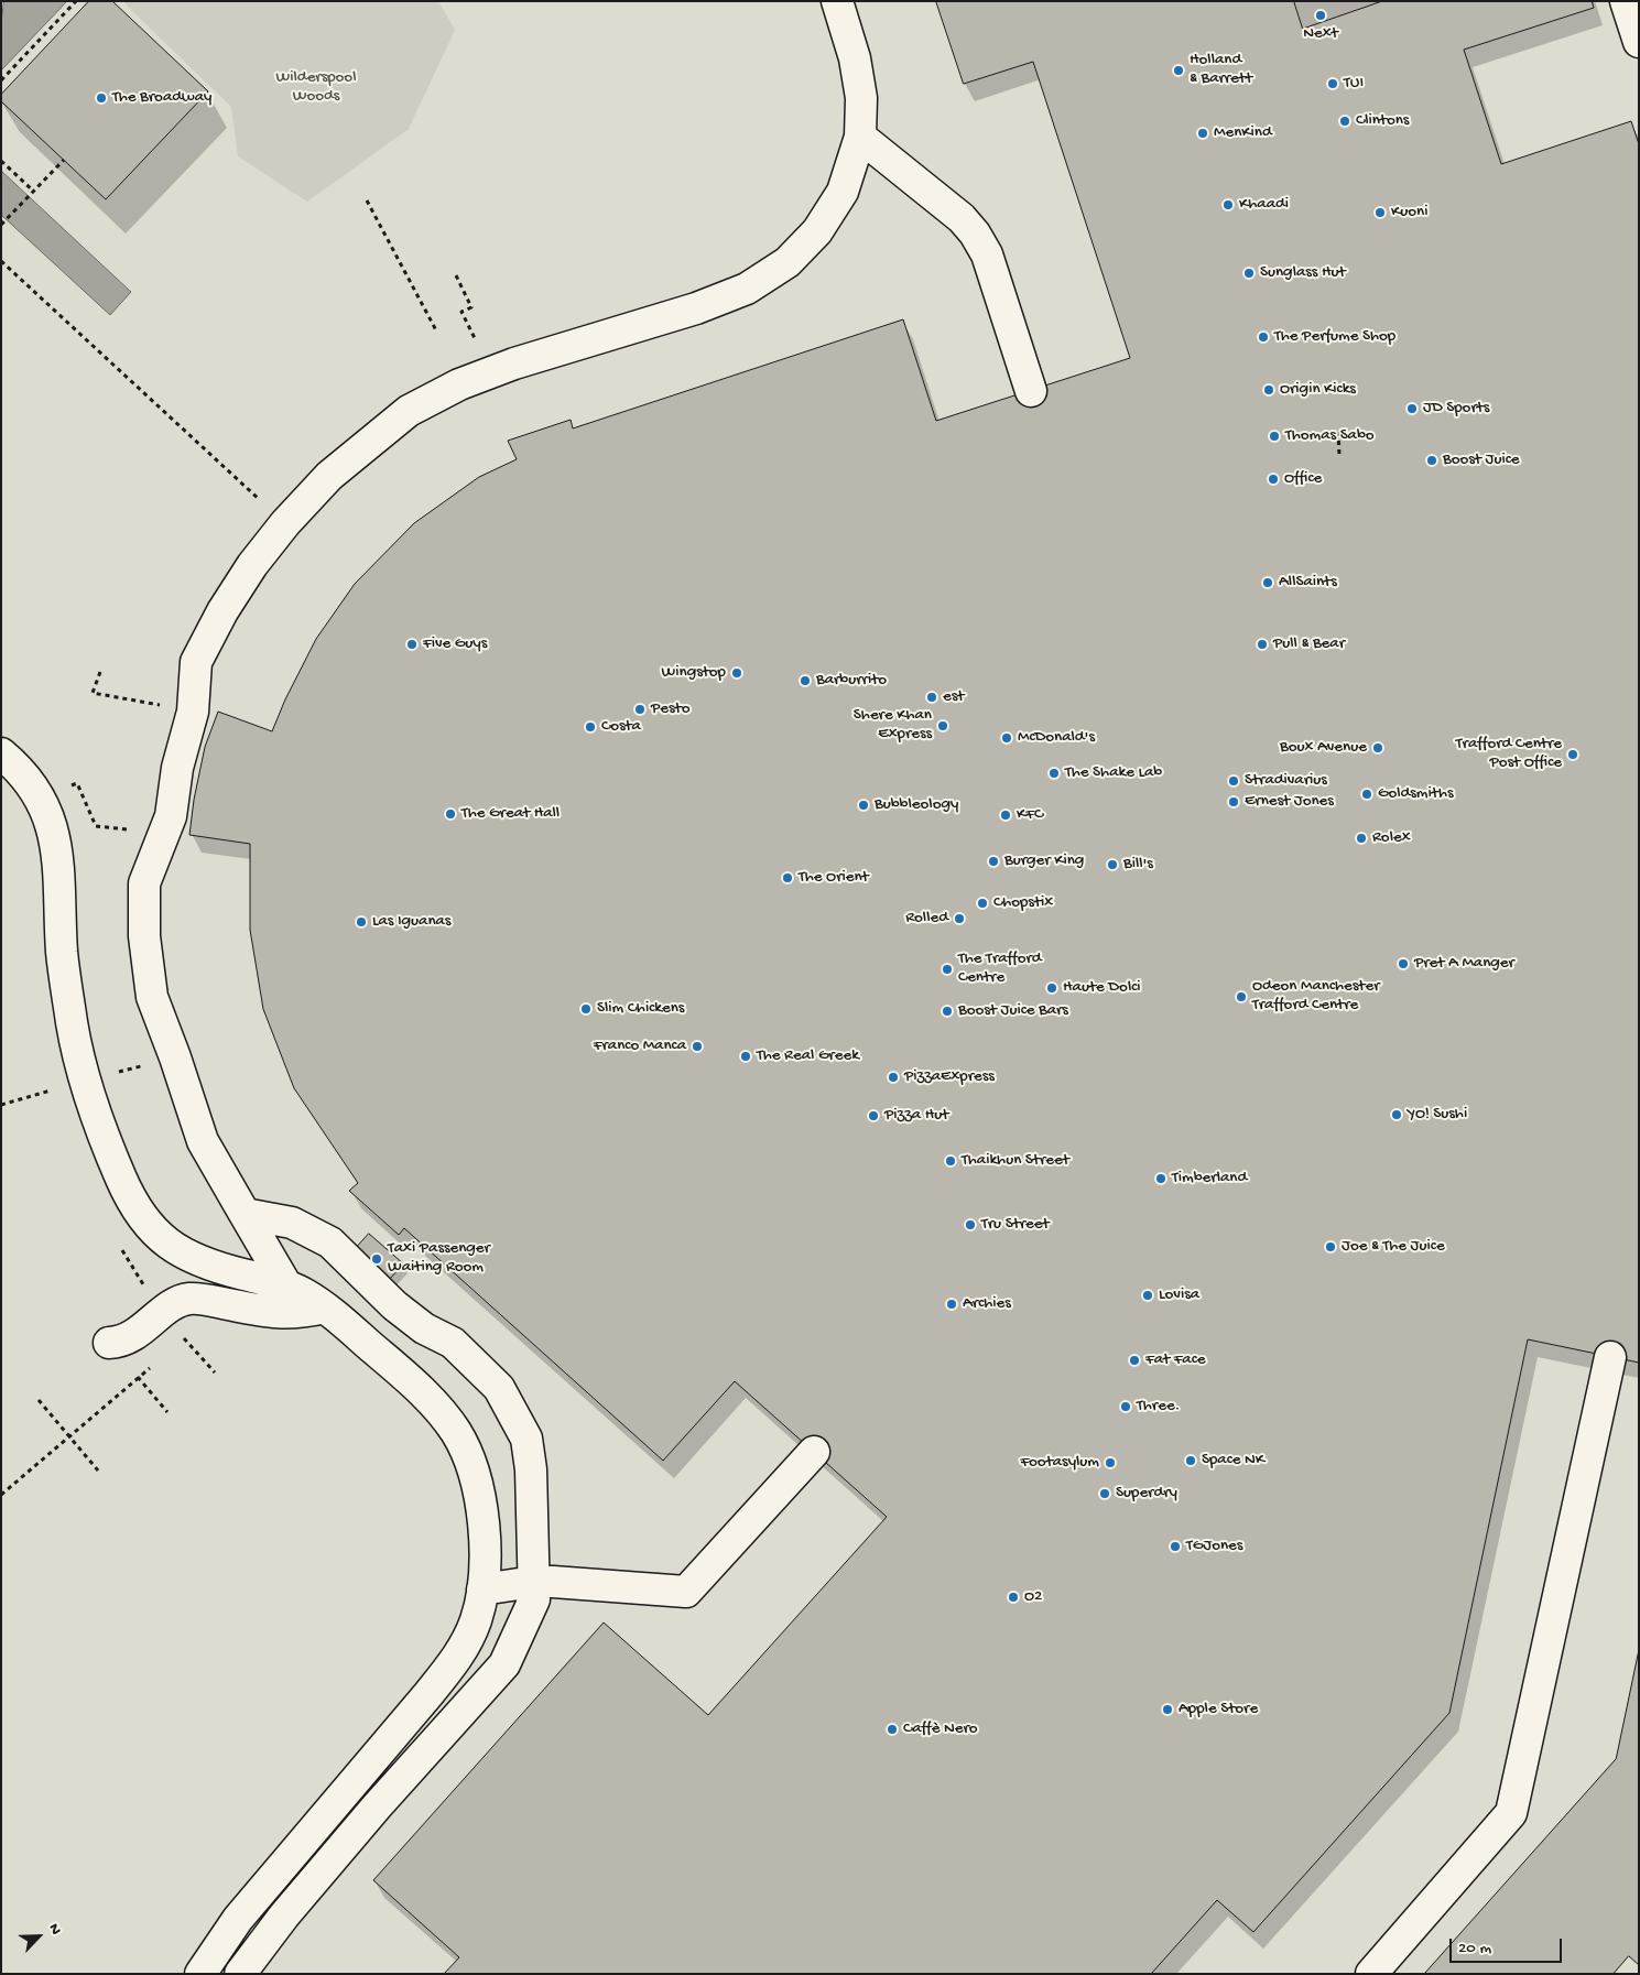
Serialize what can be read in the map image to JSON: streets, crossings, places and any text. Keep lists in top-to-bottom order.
{
  "parks": ["Wilderspool Woods"],
  "places": [
    "Next",
    "Holland & Barrett",
    "TUI",
    "The Broadway",
    "Clintons",
    "MenKind",
    "Khaadi",
    "Kuoni",
    "Sunglass Hut",
    "The Perfume Shop",
    "Origin Kicks",
    "JD Sports",
    "Thomas Sabo",
    "Boost Juice",
    "Office",
    "AllSaints",
    "Five Guys",
    "Pull & Bear",
    "Wingstop",
    "Barburrito",
    "est",
    "Pesto",
    "Shere Khan Express",
    "Costa",
    "McDonald's",
    "Boux Avenue",
    "Trafford Centre Post Office",
    "The Shake Lab",
    "Stradivarius",
    "Goldsmiths",
    "Ernest Jones",
    "Bubbleology",
    "The Great Hall",
    "KFC",
    "Rolex",
    "Burger King",
    "Bill's",
    "The Orient",
    "Chopstix",
    "Rolled",
    "Las Iguanas",
    "Pret A Manger",
    "The Trafford Centre",
    "Haute Dolci",
    "Odeon Manchester Trafford Centre",
    "Slim Chickens",
    "Boost Juice Bars",
    "Franco Manca",
    "The Real Greek",
    "PizzaExpress",
    "YO! Sushi",
    "Pizza Hut",
    "Thaikhun Street",
    "Timberland",
    "Tru Street",
    "Joe & The Juice",
    "Taxi Passenger Waiting Room",
    "Lovisa",
    "Archies",
    "Fat Face",
    "Three.",
    "Space NK",
    "Footasylum",
    "Superdry",
    "TGJones",
    "O2",
    "Apple Store",
    "Caffè Nero"
  ],
  "scale_bar": "20 m",
  "north": "top right"
}
